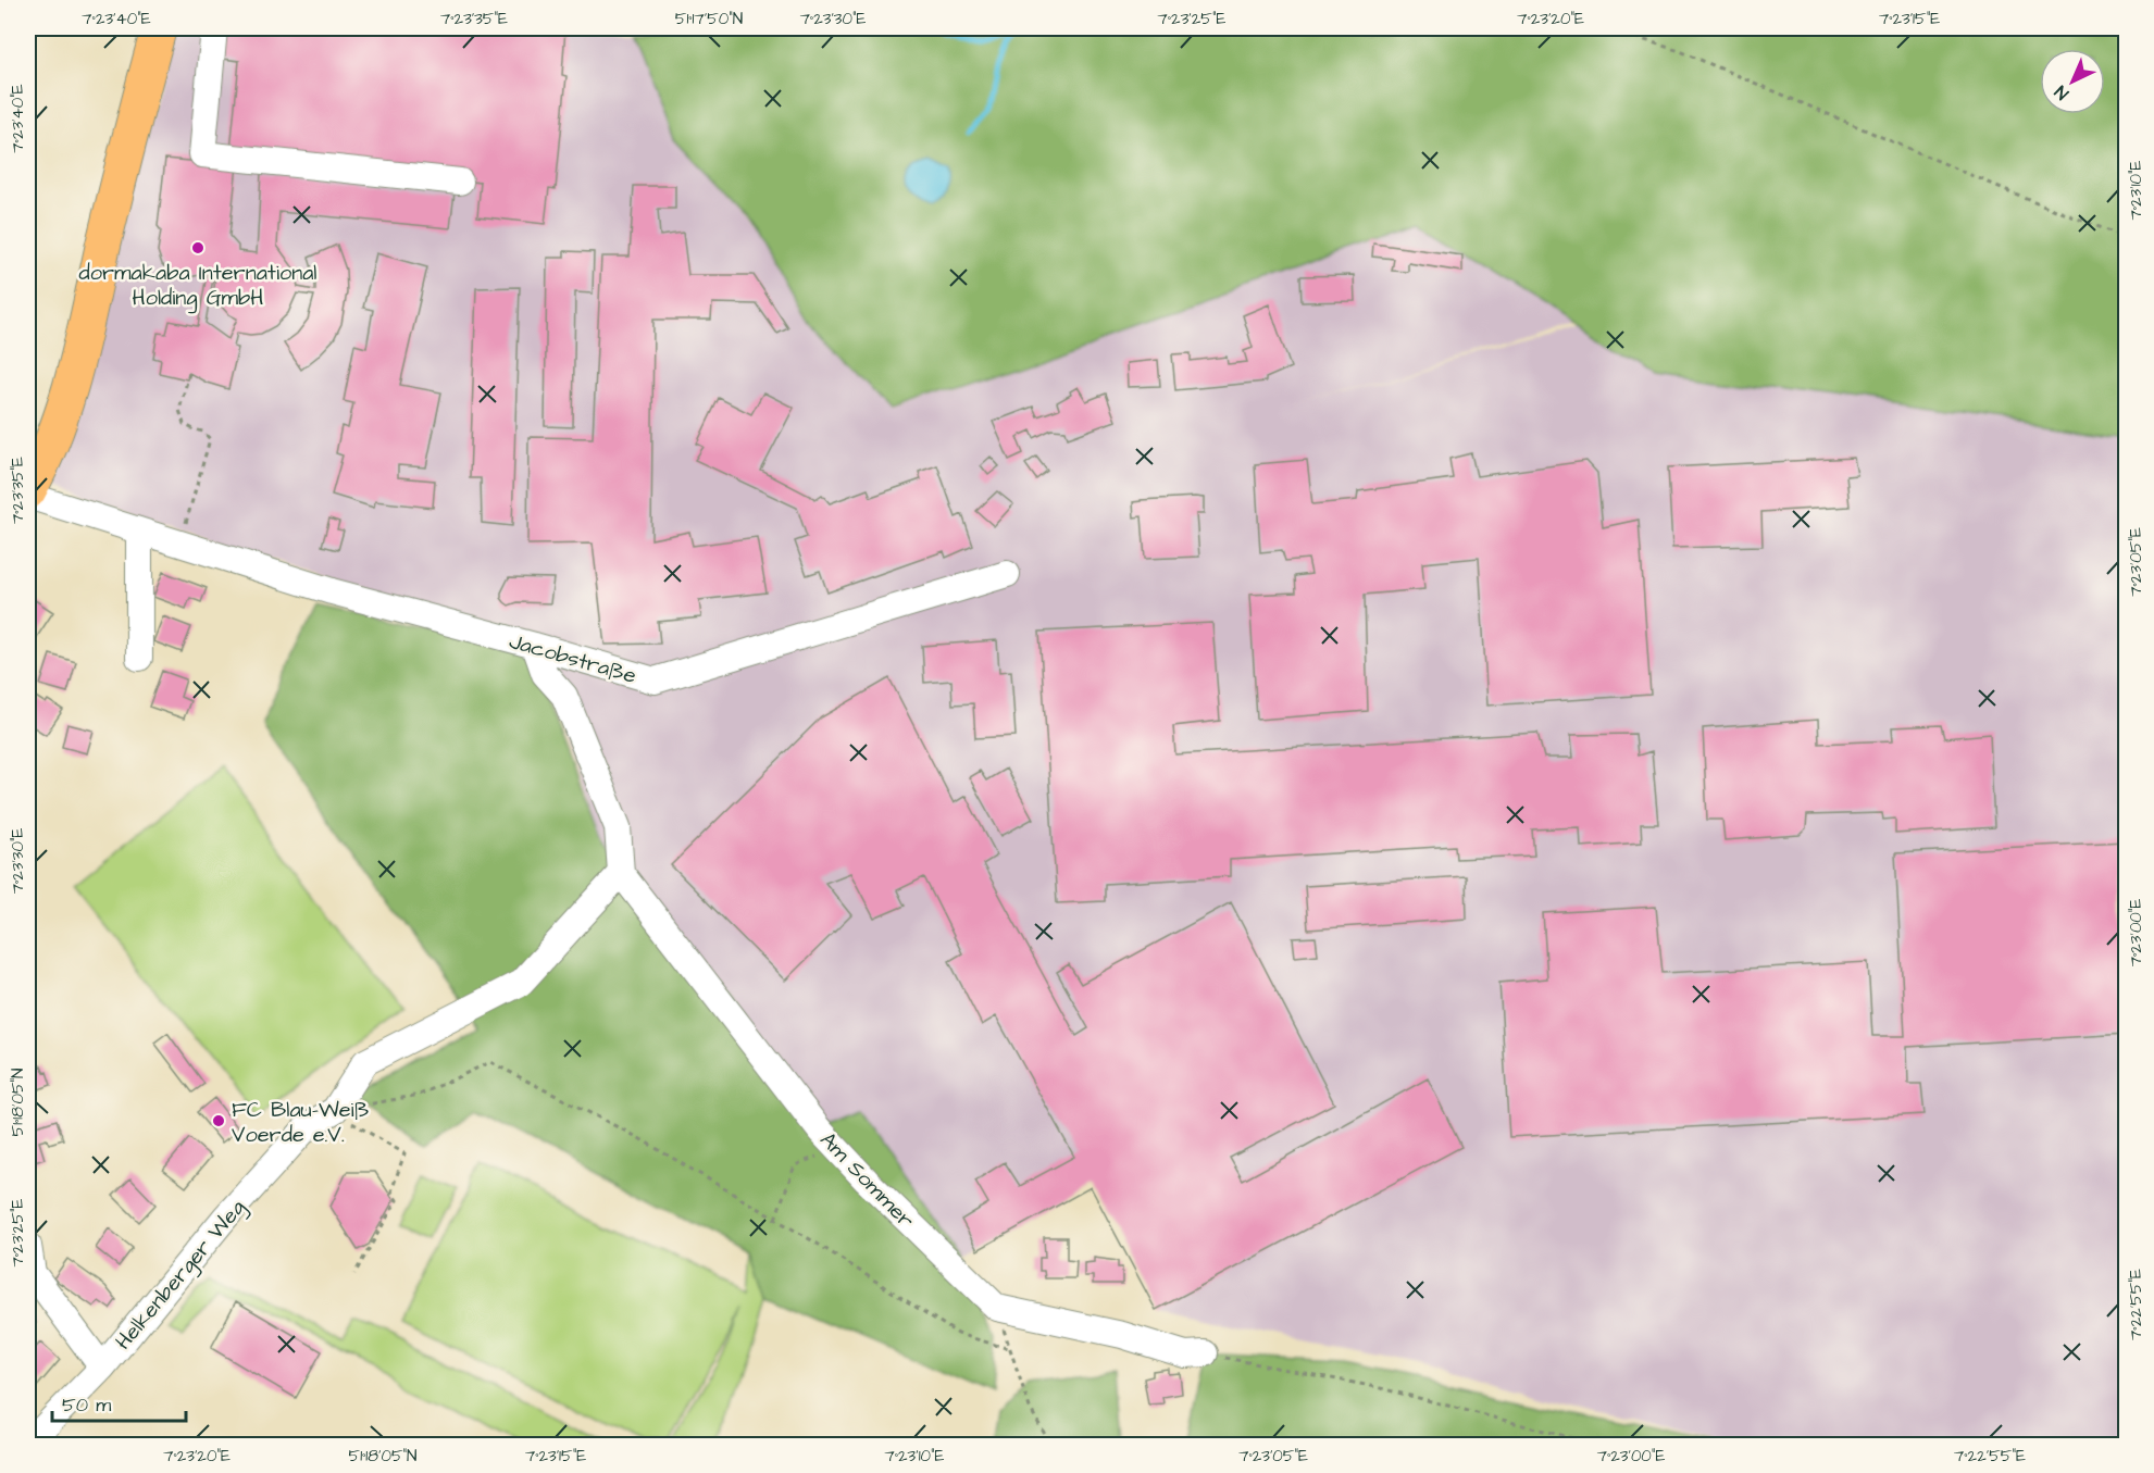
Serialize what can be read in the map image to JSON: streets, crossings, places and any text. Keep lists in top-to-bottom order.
{
  "streets": {
    "street": ["Jacobstraße", "Am Sommer", "Helkenberger Weg"]
  },
  "places": ["dormakaba International Holding GmbH", "FC Blau-Weiß Voerde e.V."],
  "scale_bar": "50 m",
  "north": "bottom left",
  "coordinates": [
    "7°23'40\"E",
    "7°23'35\"E",
    "51°17'50\"N",
    "7°23'30\"E",
    "7°23'25\"E",
    "7°23'20\"E",
    "7°23'15\"E",
    "7°23'10\"E",
    "7°23'05\"E",
    "7°23'00\"E",
    "51°18'05\"N",
    "7°22'55\"E"
  ]
}
